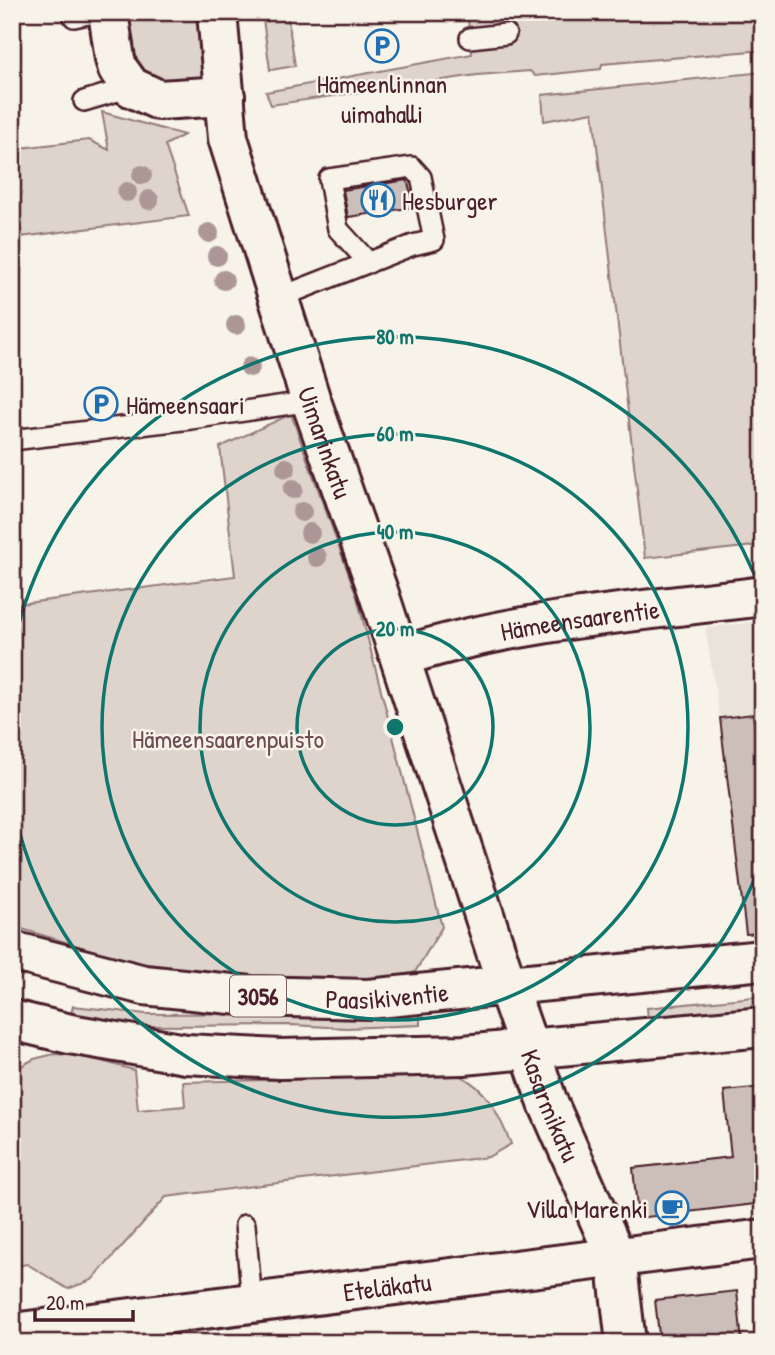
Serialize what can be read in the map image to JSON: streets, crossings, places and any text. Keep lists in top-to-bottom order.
{
  "streets": {
    "street": [
      "Uimarinkatu",
      "Hämeensaarentie",
      "Paasikiventie",
      "3056",
      "Kasarmikatu",
      "Eteläkatu"
    ]
  },
  "crossings": [
    ["Uimarinkatu", "Hämeensaarentie"],
    ["Uimarinkatu", "Paasikiventie"],
    ["Uimarinkatu", "Kasarmikatu"],
    ["Paasikiventie", "Kasarmikatu"],
    ["Kasarmikatu", "Eteläkatu"]
  ],
  "parks": ["Hämeensaarenpuisto"],
  "places": {
    "parking": ["Hämeenlinnan uimahalli", "Hämeensaari"],
    "restaurant": ["Hesburger"],
    "cafe": ["Villa Marenki"]
  },
  "scale_bar": "20 m",
  "rings": [
    "80 m",
    "60 m",
    "40 m",
    "20 m"
  ]
}
